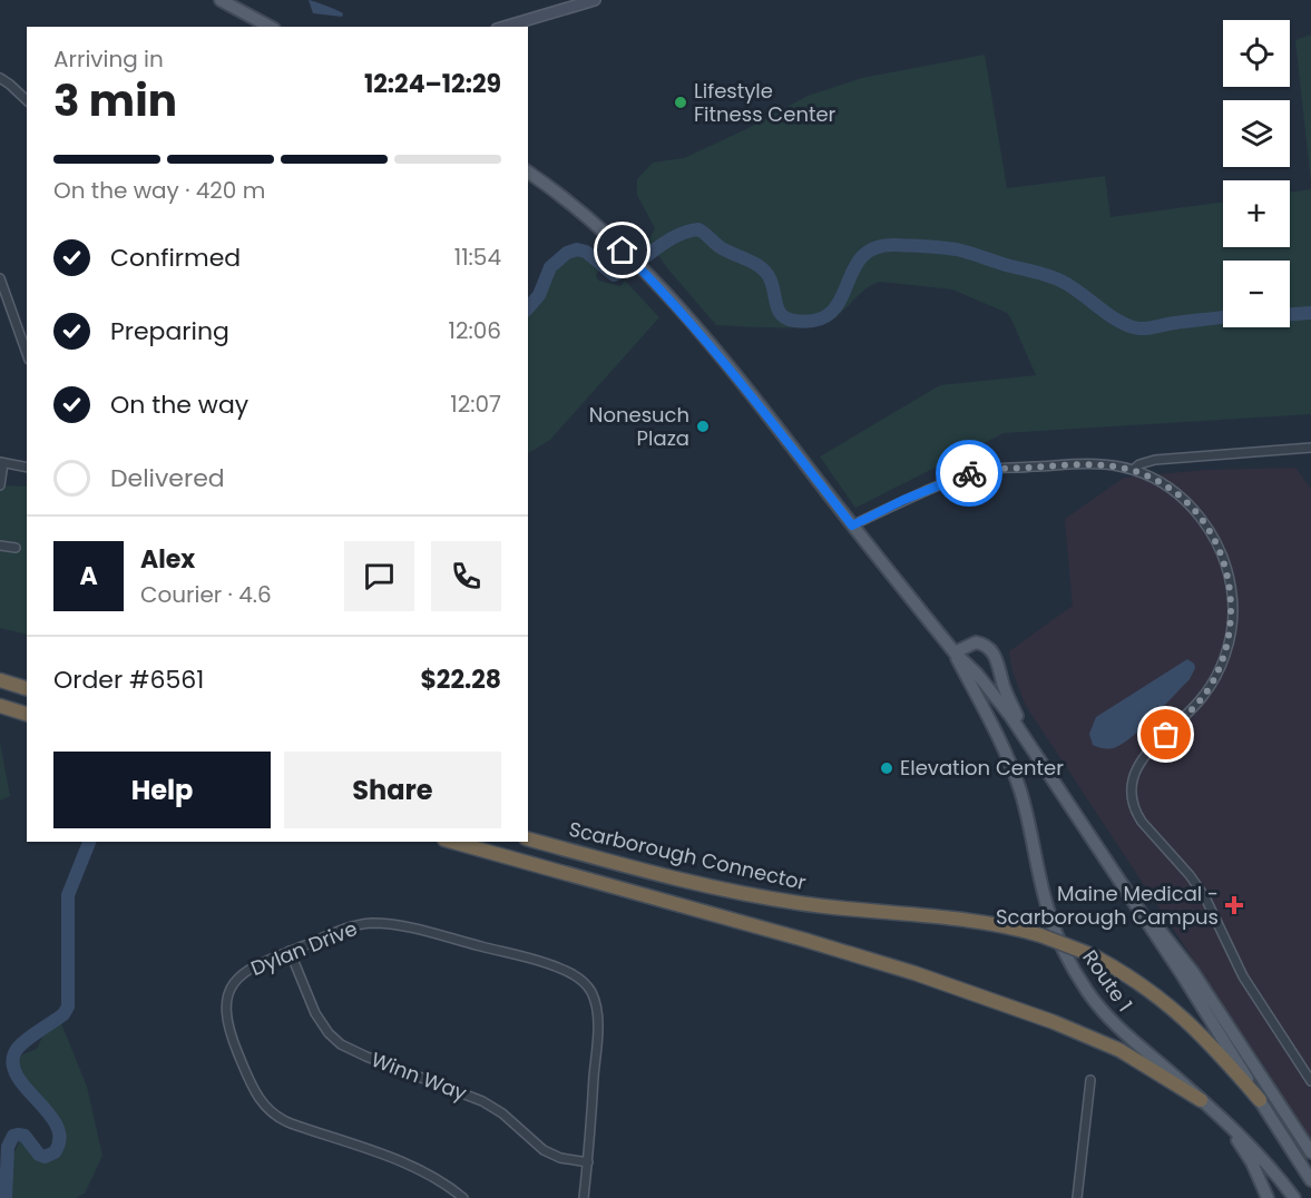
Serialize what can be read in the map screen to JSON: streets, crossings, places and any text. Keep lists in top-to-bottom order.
{
  "streets": {
    "highway": ["Scarborough Connector"],
    "main road": ["Route 1"],
    "street": ["Dylan Drive", "Winn Way"]
  },
  "crossings": [
    ["Scarborough Connector", "Route 1"],
    ["Dylan Drive", "Winn Way"]
  ],
  "places": {
    "other": ["Lifestyle Fitness Center", "Nonesuch Plaza", "Elevation Center"],
    "health": ["Maine Medical - Scarborough Campus"]
  },
  "page": {
    "map_buttons": ["+", "−"],
    "heading": ["3 min", "Arriving in", "12:24–12:29"],
    "panel": [
      "Alex",
      "Courier · 4.6",
      "Order #6561",
      "$22.28"
    ],
    "bar": "On the way · 420 m",
    "list": [
      ["Confirmed", "11:54"],
      ["Preparing", "12:06"],
      ["On the way", "12:07"],
      "Delivered"
    ],
    "round": "A",
    "buttons": ["Help", "Share"]
  }
}
